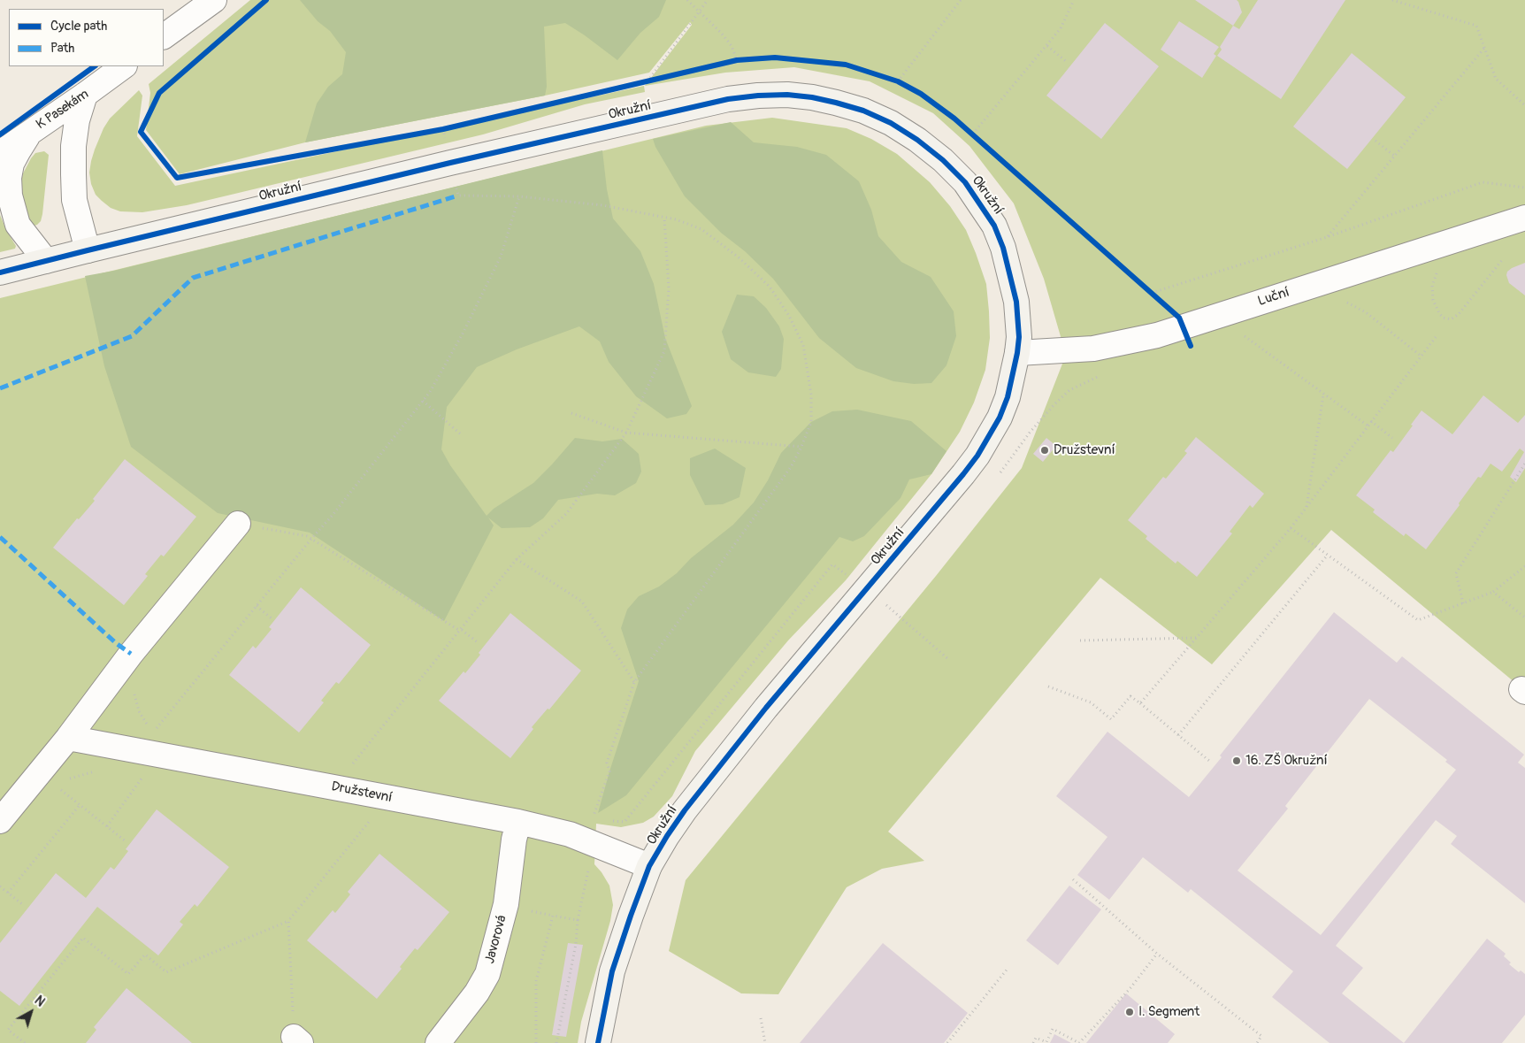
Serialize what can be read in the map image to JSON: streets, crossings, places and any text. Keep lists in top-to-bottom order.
{
  "streets": {
    "street": [
      "K Pasekám",
      "Okružní",
      "Luční",
      "Družstevní",
      "Javorová"
    ]
  },
  "crossings": [
    ["Okružní", "Luční"],
    ["Okružní", "Družstevní"],
    ["Družstevní", "Javorová"]
  ],
  "places": ["Družstevní", "16. ZŠ Okružní", "I. Segment"],
  "legend": ["Cycle path", "Path"],
  "north": "top right"
}
